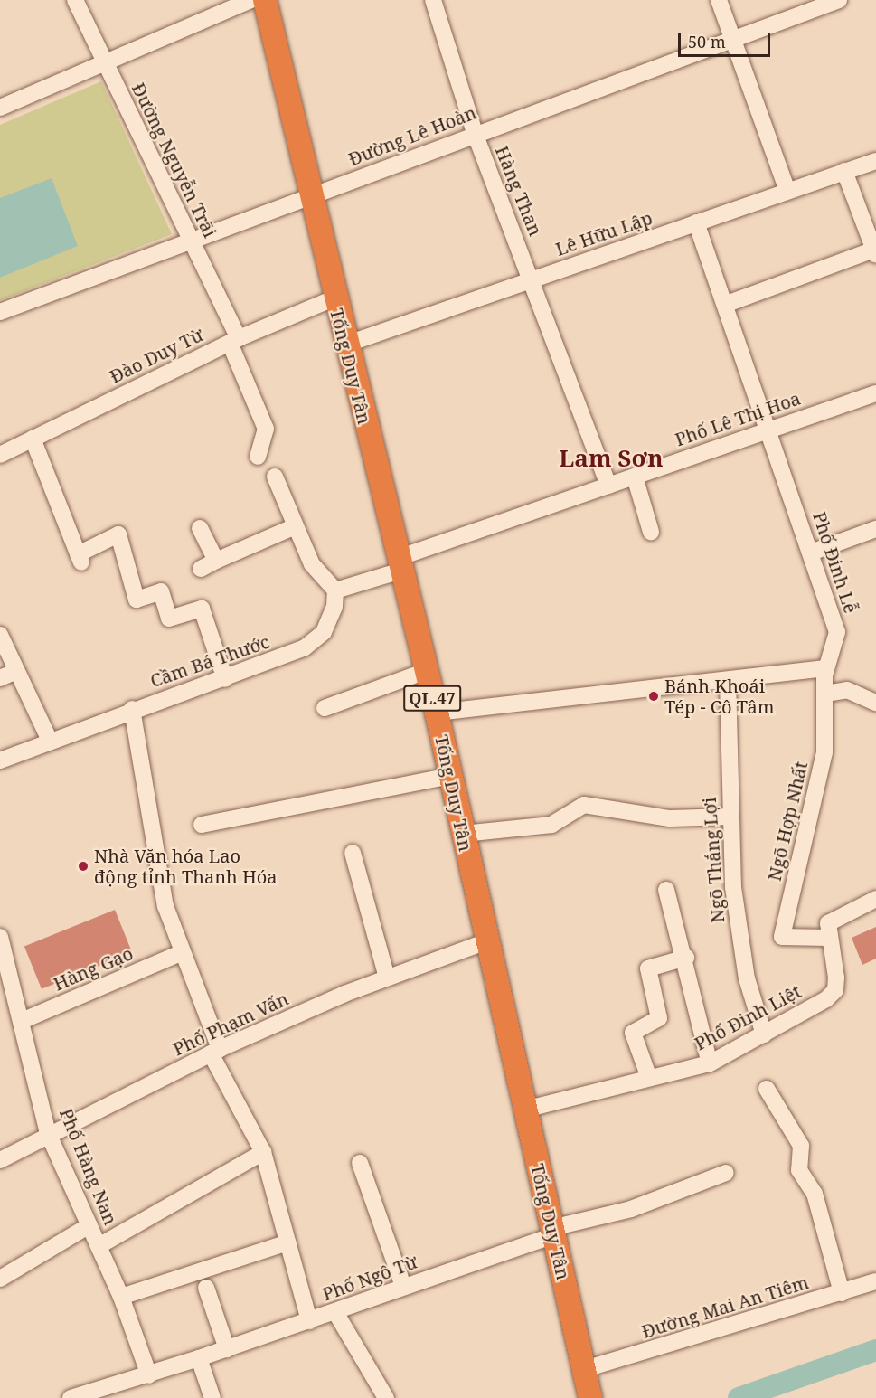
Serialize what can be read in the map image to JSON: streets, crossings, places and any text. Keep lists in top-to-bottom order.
{
  "streets": {
    "highway": ["Tống Duy Tân", "QL.47"],
    "street": [
      "Đường Lê Hoàn",
      "Đường Nguyễn Trãi",
      "Hàng Than",
      "Lê Hữu Lập",
      "Đào Duy Từ",
      "Phố Lê Thị Hoa",
      "Phố Đinh Lễ",
      "Cầm Bá Thước",
      "Ngõ Hợp Nhất",
      "Ngõ Thắng Lợi",
      "Hàng Gạo",
      "Phố Đinh Liệt",
      "Phố Phạm Vấn",
      "Phố Hàng Nan",
      "Phố Ngô Từ",
      "Đường Mai An Tiêm"
    ]
  },
  "crossings": [
    ["Đường Lê Hoàn", "Đường Nguyễn Trãi"],
    ["Đường Lê Hoàn", "Hàng Than"],
    ["Đường Lê Hoàn", "Tống Duy Tân"],
    ["Đường Nguyễn Trãi", "Đào Duy Từ"],
    ["Hàng Than", "Lê Hữu Lập"],
    ["Hàng Than", "Phố Lê Thị Hoa"],
    ["Lê Hữu Lập", "Tống Duy Tân"],
    ["Lê Hữu Lập", "Phố Đinh Lễ"],
    ["Đào Duy Từ", "Tống Duy Tân"],
    ["Tống Duy Tân", "Phố Lê Thị Hoa"],
    ["Tống Duy Tân", "Phố Đinh Liệt"],
    ["Tống Duy Tân", "Phố Phạm Vấn"],
    ["Tống Duy Tân", "Phố Ngô Từ"],
    ["Tống Duy Tân", "Đường Mai An Tiêm"],
    ["Phố Lê Thị Hoa", "Phố Đinh Lễ"],
    ["Phố Đinh Lễ", "Ngõ Hợp Nhất"],
    ["Ngõ Hợp Nhất", "Phố Đinh Liệt"],
    ["Ngõ Thắng Lợi", "Phố Đinh Liệt"],
    ["Hàng Gạo", "Phố Hàng Nan"],
    ["Phố Phạm Vấn", "Phố Hàng Nan"],
    ["Phố Hàng Nan", "Phố Ngô Từ"]
  ],
  "districts": ["Lam Sơn"],
  "places": ["Bánh Khoái Tép - Cô Tâm", "Nhà Văn hóa Lao động tỉnh Thanh Hóa"],
  "scale_bar": "50 m"
}
